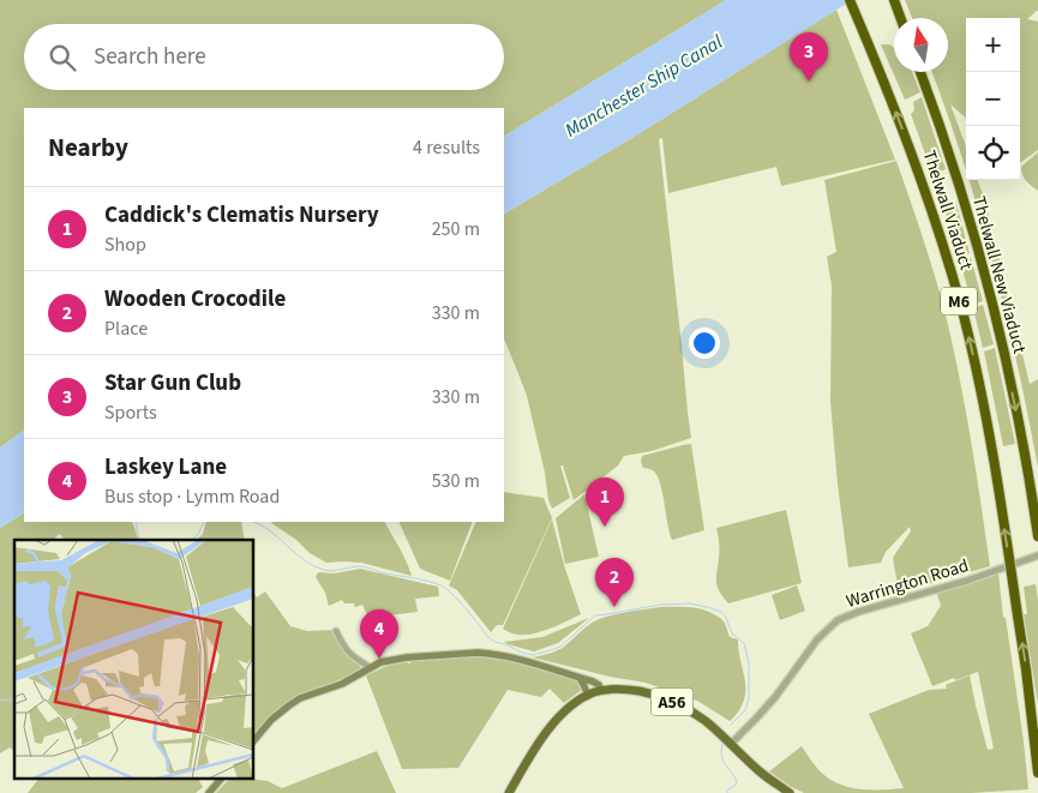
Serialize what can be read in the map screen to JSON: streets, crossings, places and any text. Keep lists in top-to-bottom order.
{
  "streets": {
    "highway": ["Thelwall Viaduct", "Thelwall New Viaduct", "M6"],
    "main road": ["A56"],
    "street": ["Warrington Road"]
  },
  "crossings": [
    ["Warrington Road", "A56"]
  ],
  "one_way": ["Thelwall Viaduct", "Thelwall New Viaduct"],
  "water": ["Manchester Ship Canal"],
  "north": "top",
  "page": {
    "map_buttons": ["+", "−"],
    "search": "Search here",
    "pins": [
      "3",
      "1",
      "2",
      "4"
    ],
    "heading": ["Nearby", "4 results"],
    "list": [
      {
        "mark": "1",
        "name": "Caddick's Clematis Nursery",
        "note": "Shop",
        "value": "250 m"
      },
      {
        "mark": "2",
        "name": "Wooden Crocodile",
        "note": "Place",
        "value": "330 m"
      },
      {
        "mark": "3",
        "name": "Star Gun Club",
        "note": "Sports",
        "value": "330 m"
      },
      {
        "mark": "4",
        "name": "Laskey Lane",
        "note": "Bus stop · Lymm Road",
        "value": "530 m"
      }
    ]
  }
}
